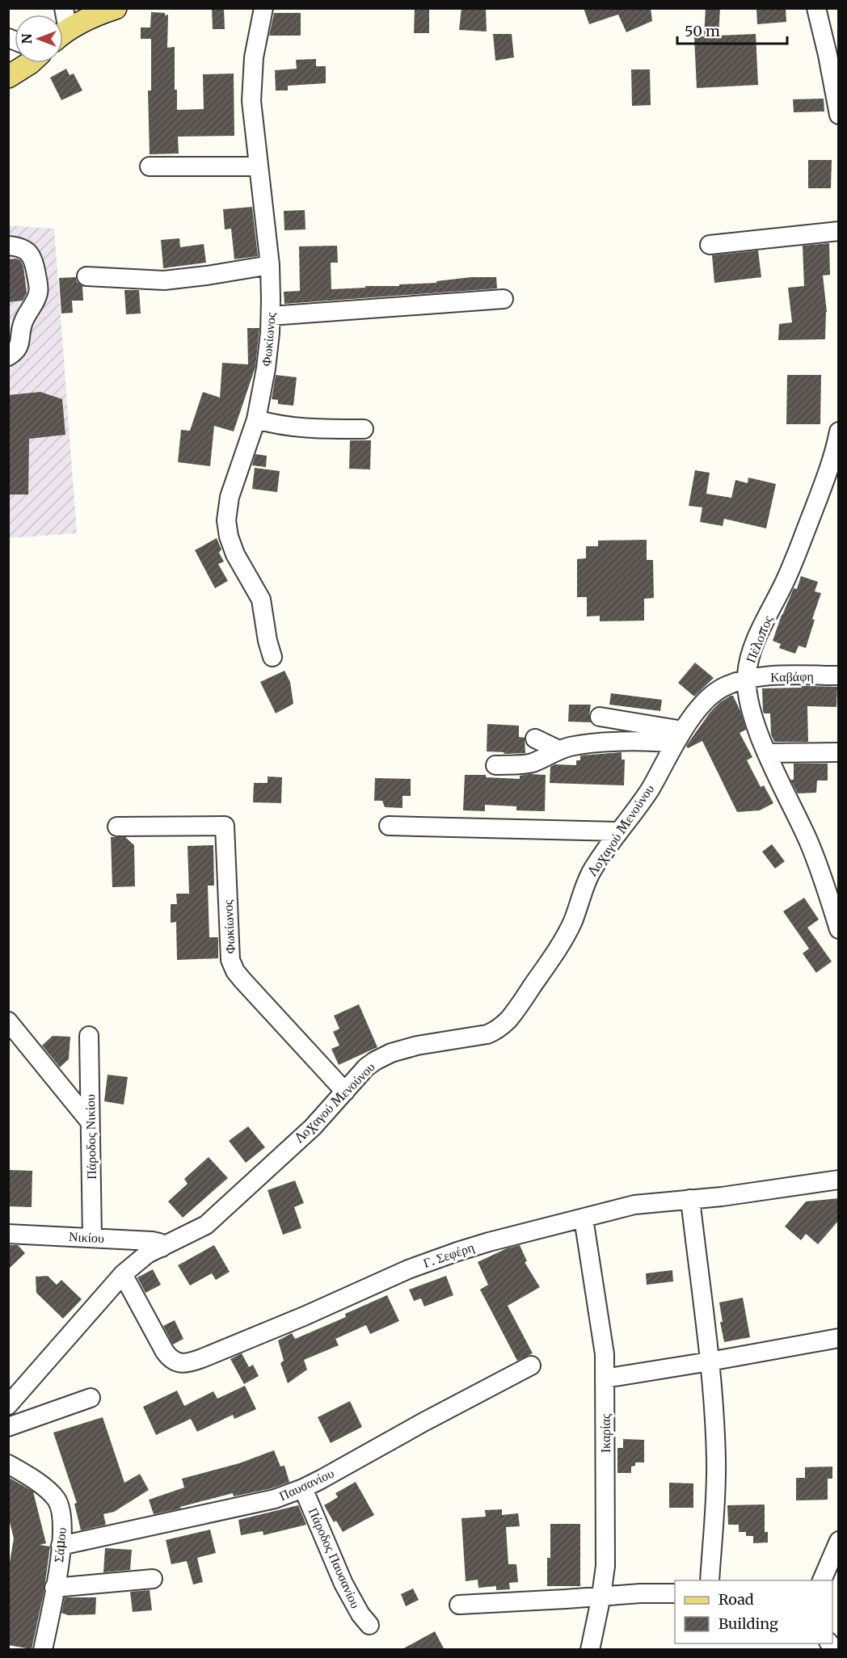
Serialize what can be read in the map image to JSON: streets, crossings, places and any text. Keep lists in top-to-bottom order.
{
  "streets": {
    "street": [
      "Φωκίωνος",
      "Πέλοπος",
      "Καβάφη",
      "Λοχαγού Μενούνου",
      "Πάροδος Νικίου",
      "Νικίου",
      "Γ. Σεφέρη",
      "Ικαρίας",
      "Παυσανίου",
      "Σάμου",
      "Πάροδος Παυσανίου"
    ]
  },
  "crossings": [
    ["Φωκίωνος", "Λοχαγού Μενούνου"],
    ["Πέλοπος", "Καβάφη"],
    ["Πέλοπος", "Λοχαγού Μενούνου"],
    ["Καβάφη", "Λοχαγού Μενούνου"],
    ["Λοχαγού Μενούνου", "Νικίου"],
    ["Λοχαγού Μενούνου", "Γ. Σεφέρη"],
    ["Πάροδος Νικίου", "Νικίου"],
    ["Γ. Σεφέρη", "Ικαρίας"],
    ["Παυσανίου", "Σάμου"],
    ["Παυσανίου", "Πάροδος Παυσανίου"]
  ],
  "legend": ["Road", "Building"],
  "scale_bar": "50 m",
  "north": "left"
}
